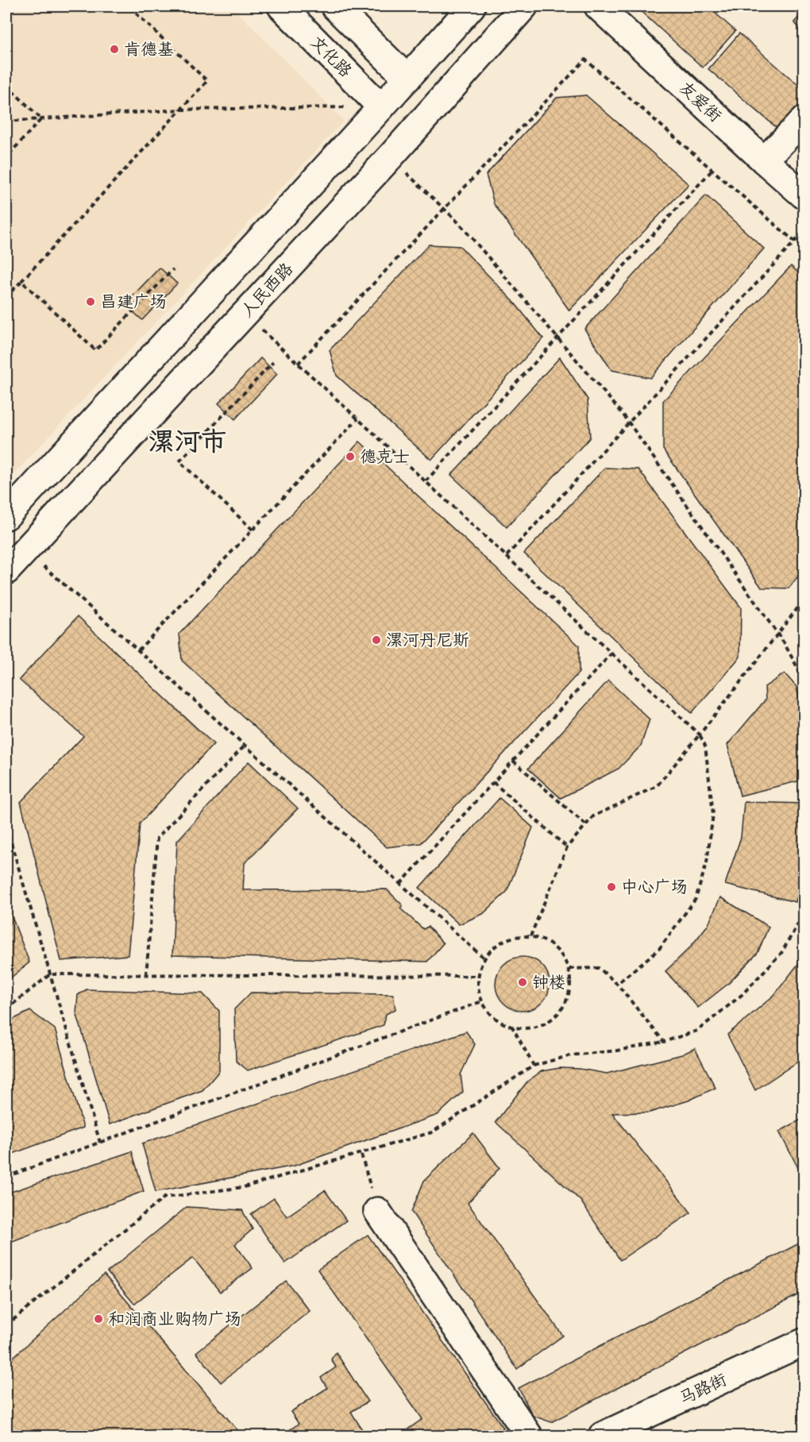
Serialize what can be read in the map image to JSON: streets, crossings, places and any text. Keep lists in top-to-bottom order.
{
  "streets": {
    "main road": [
      "文化路",
      "友爱街",
      "人民西路",
      "马路街"
    ]
  },
  "districts": ["漯河市"],
  "places": [
    "肯德基",
    "昌建广场",
    "德克士",
    "漯河丹尼斯",
    "中心广场",
    "钟楼",
    "和润商业购物广场"
  ]
}
